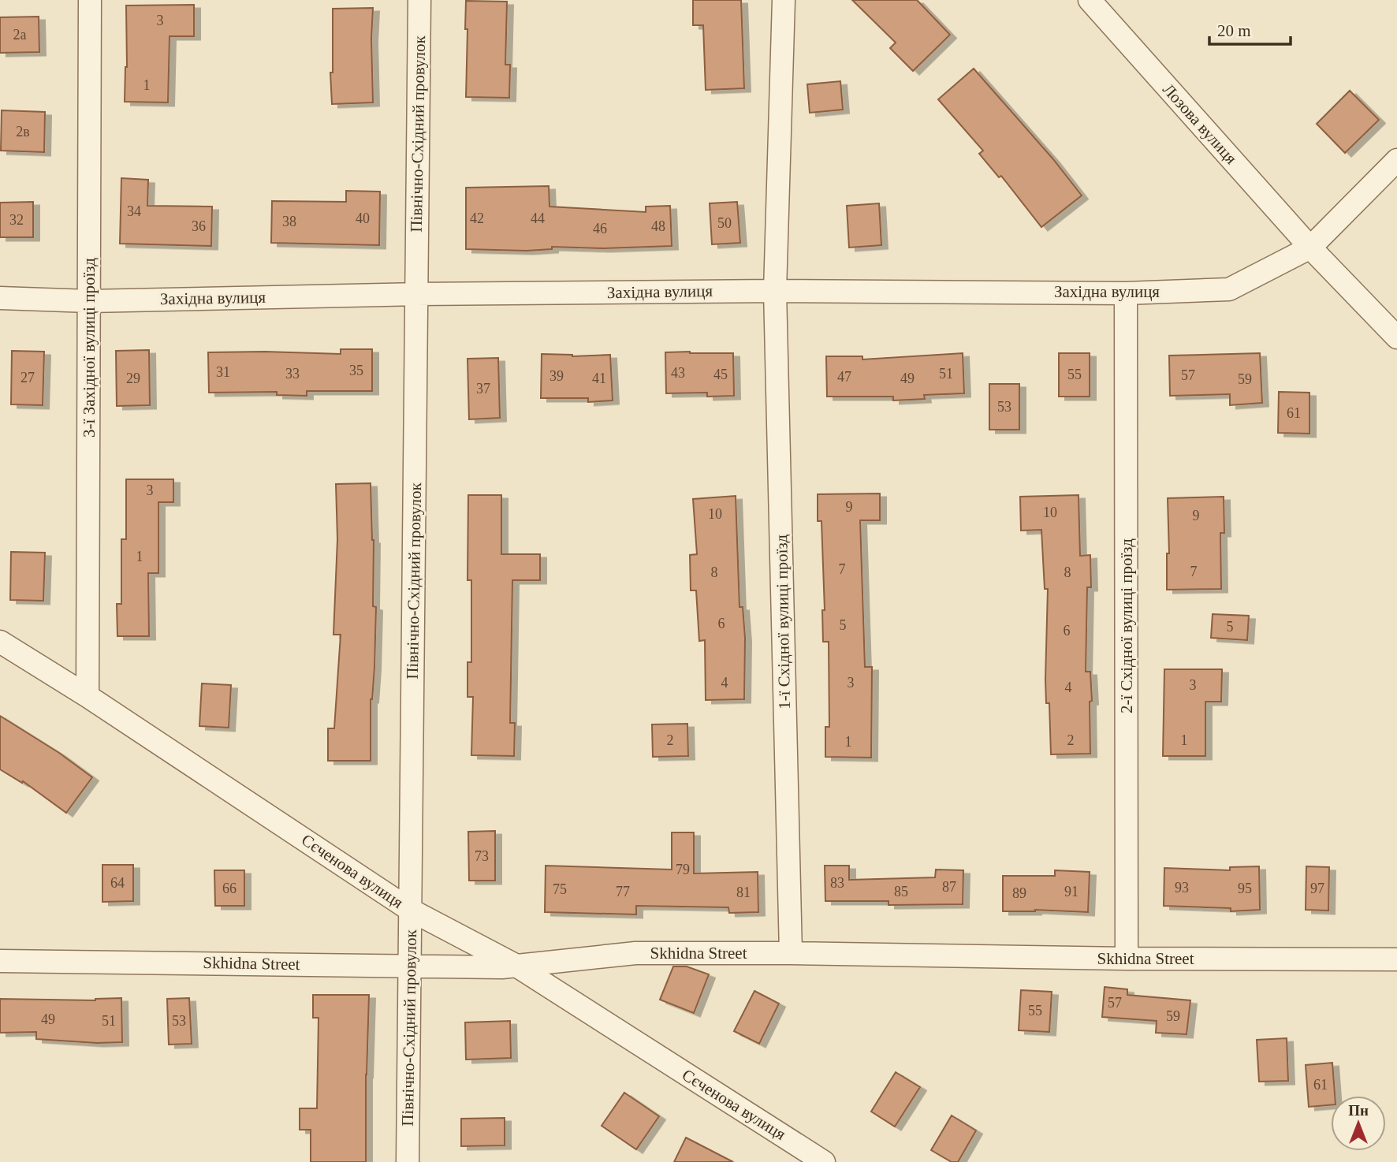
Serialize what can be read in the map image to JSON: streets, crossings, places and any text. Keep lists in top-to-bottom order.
{
  "streets": {
    "street": [
      "Лозова вулиця",
      "Північно-Східний провулок",
      "Західна вулиця",
      "3-ї Західної вулиці проїзд",
      "1-ї Східної вулиці проїзд",
      "2-ї Східної вулиці проїзд",
      "Сєченова вулиця",
      "Skhidna Street"
    ]
  },
  "crossings": [
    ["Лозова вулиця", "Західна вулиця"],
    ["Північно-Східний провулок", "Західна вулиця"],
    ["Північно-Східний провулок", "Сєченова вулиця"],
    ["Північно-Східний провулок", "Skhidna Street"],
    ["Західна вулиця", "3-ї Західної вулиці проїзд"],
    ["Західна вулиця", "1-ї Східної вулиці проїзд"],
    ["Західна вулиця", "2-ї Східної вулиці проїзд"],
    ["3-ї Західної вулиці проїзд", "Сєченова вулиця"],
    ["1-ї Східної вулиці проїзд", "Skhidna Street"],
    ["2-ї Східної вулиці проїзд", "Skhidna Street"],
    ["Сєченова вулиця", "Skhidna Street"]
  ],
  "house_numbers": [
    "3",
    "2а",
    "1",
    "2в",
    "34",
    "40",
    "42",
    "44",
    "32",
    "38",
    "50",
    "36",
    "48",
    "46",
    "35",
    "31",
    "43",
    "33",
    "51",
    "45",
    "55",
    "57",
    "39",
    "47",
    "27",
    "29",
    "41",
    "49",
    "59",
    "37",
    "53",
    "61",
    "3",
    "9",
    "10",
    "10",
    "9",
    "1",
    "7",
    "7",
    "8",
    "8",
    "6",
    "5",
    "5",
    "6",
    "4",
    "3",
    "3",
    "4",
    "2",
    "2",
    "1",
    "1",
    "73",
    "79",
    "64",
    "83",
    "87",
    "93",
    "66",
    "95",
    "97",
    "75",
    "77",
    "85",
    "91",
    "81",
    "89",
    "57",
    "55",
    "59",
    "49",
    "51",
    "53",
    "61"
  ],
  "scale_bar": "20 m",
  "north": "top"
}
